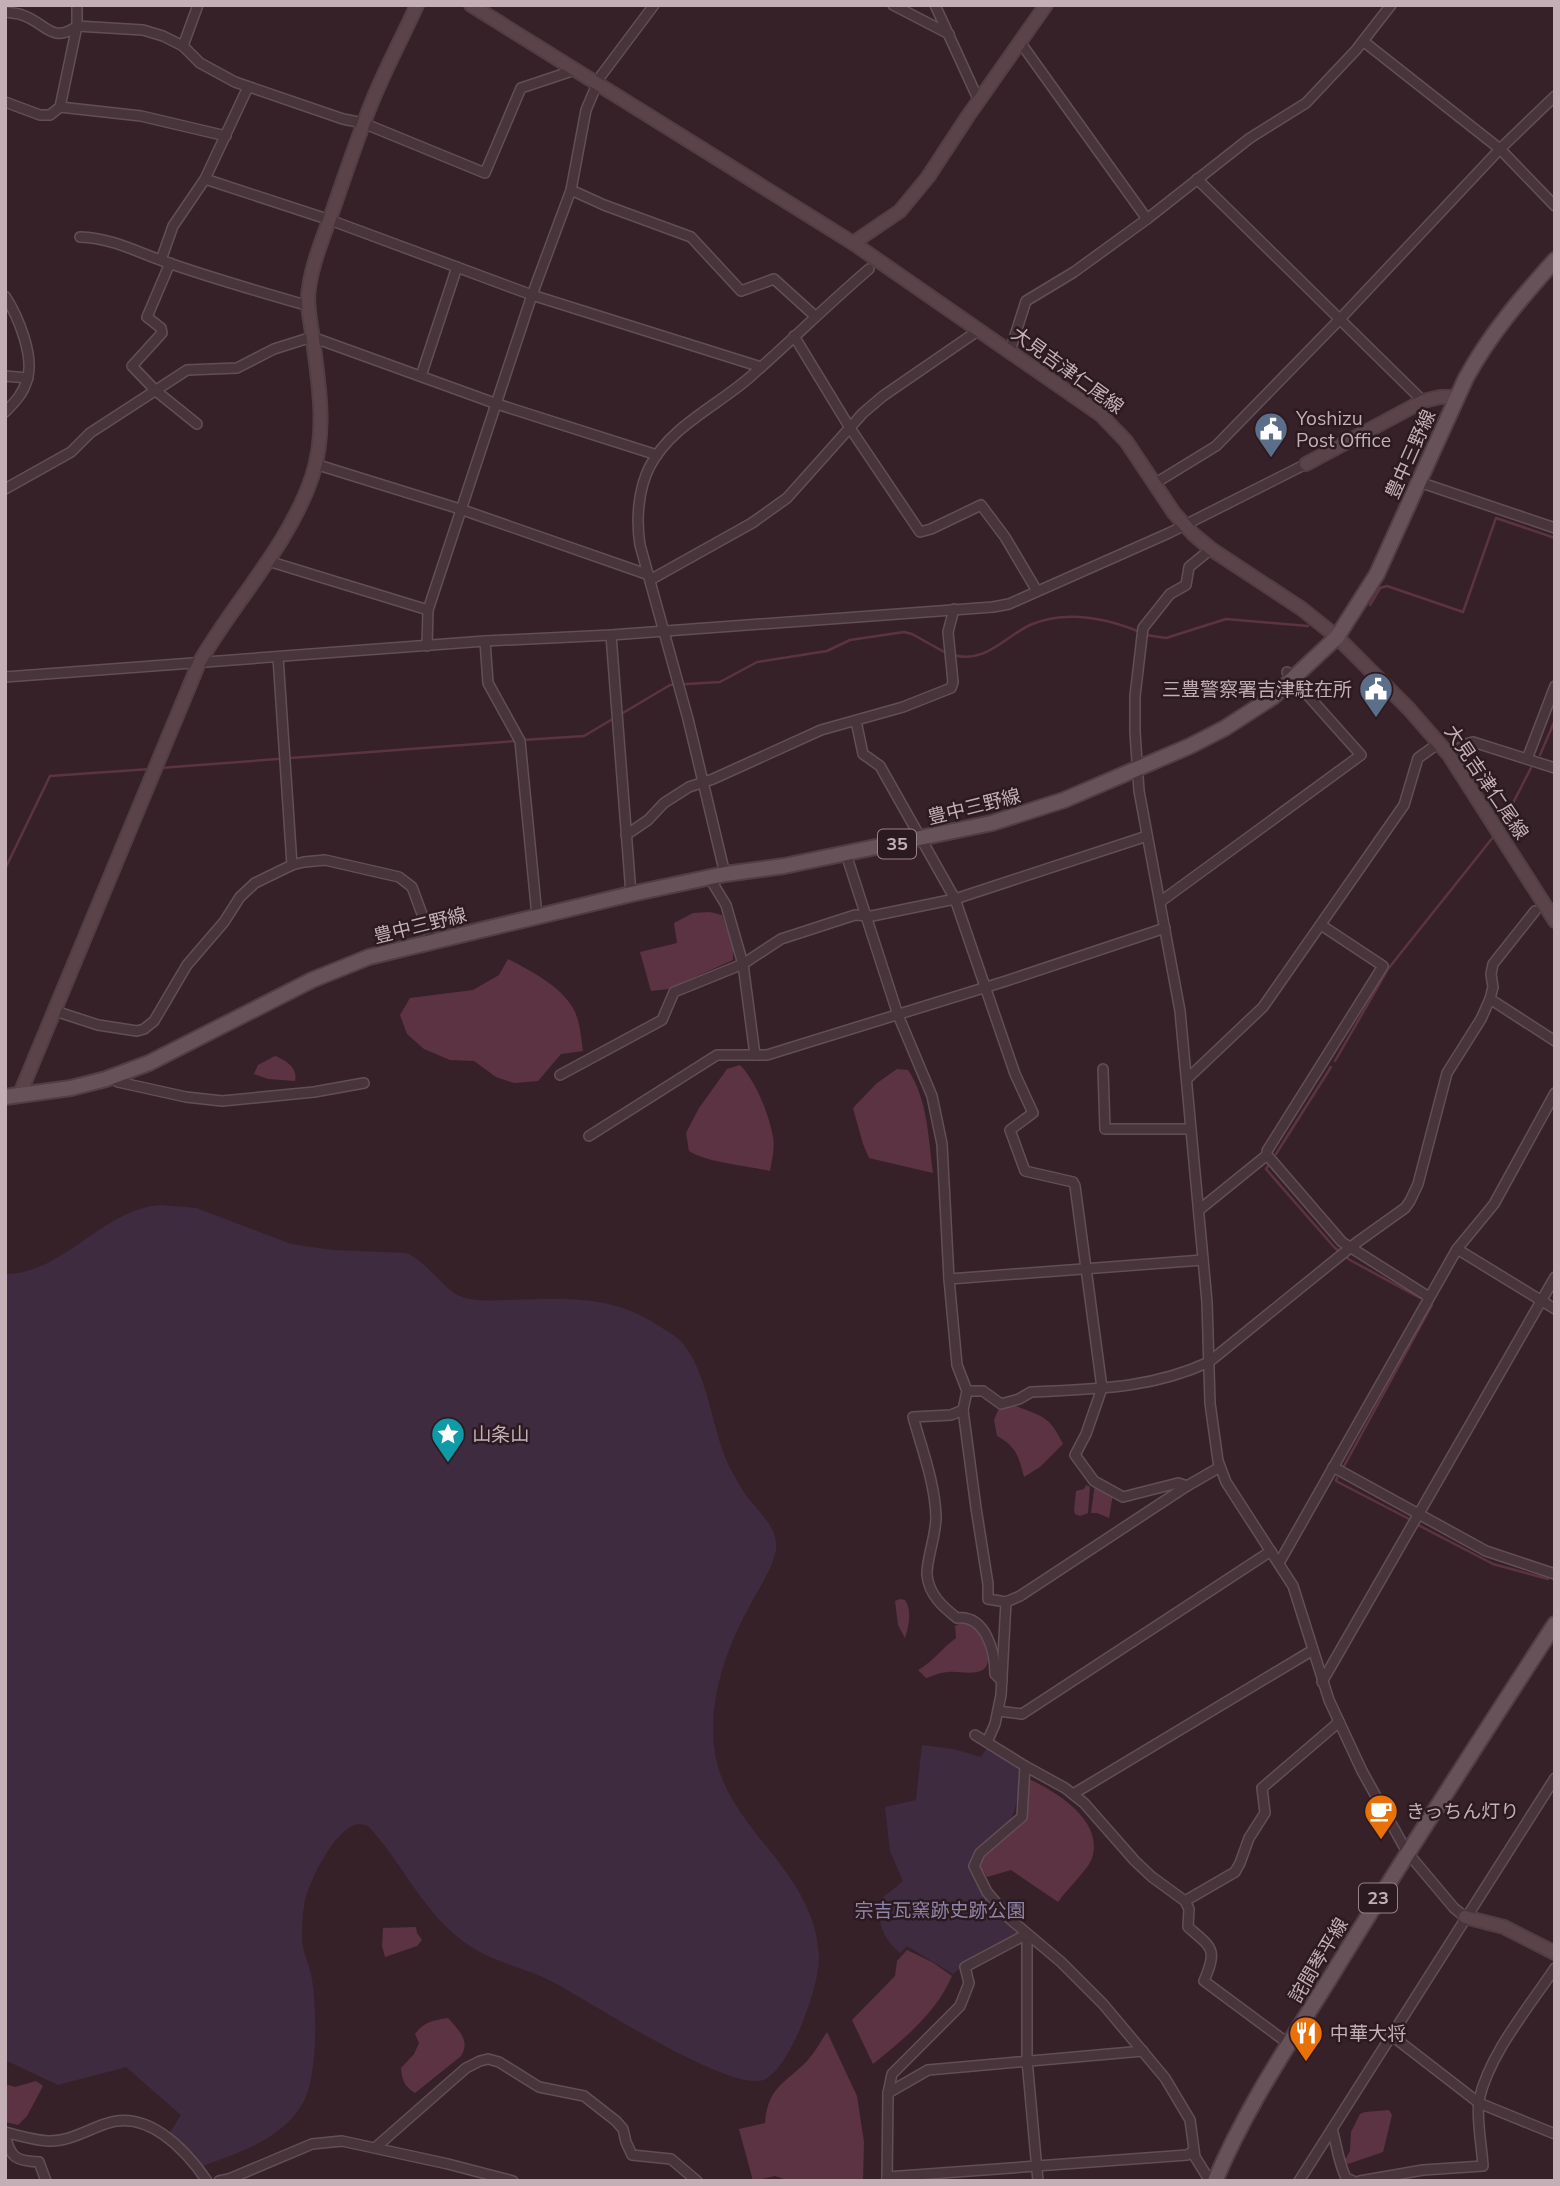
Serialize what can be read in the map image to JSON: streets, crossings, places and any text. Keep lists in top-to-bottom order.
{
  "streets": {
    "main road": [
      "豊中三野線",
      "35",
      "23",
      "詫間琴平線"
    ],
    "street": ["大見吉津仁尾線"]
  },
  "crossings": [
    ["大見吉津仁尾線", "豊中三野線"]
  ],
  "parks": ["宗吉瓦窯跡史跡公園"],
  "places": {
    "public building": ["Yoshizu Post Office", "三豊警察署吉津駐在所"],
    "place": ["山条山"],
    "cafe": ["きっちん灯り"],
    "restaurant": ["中華大将"]
  }
}
